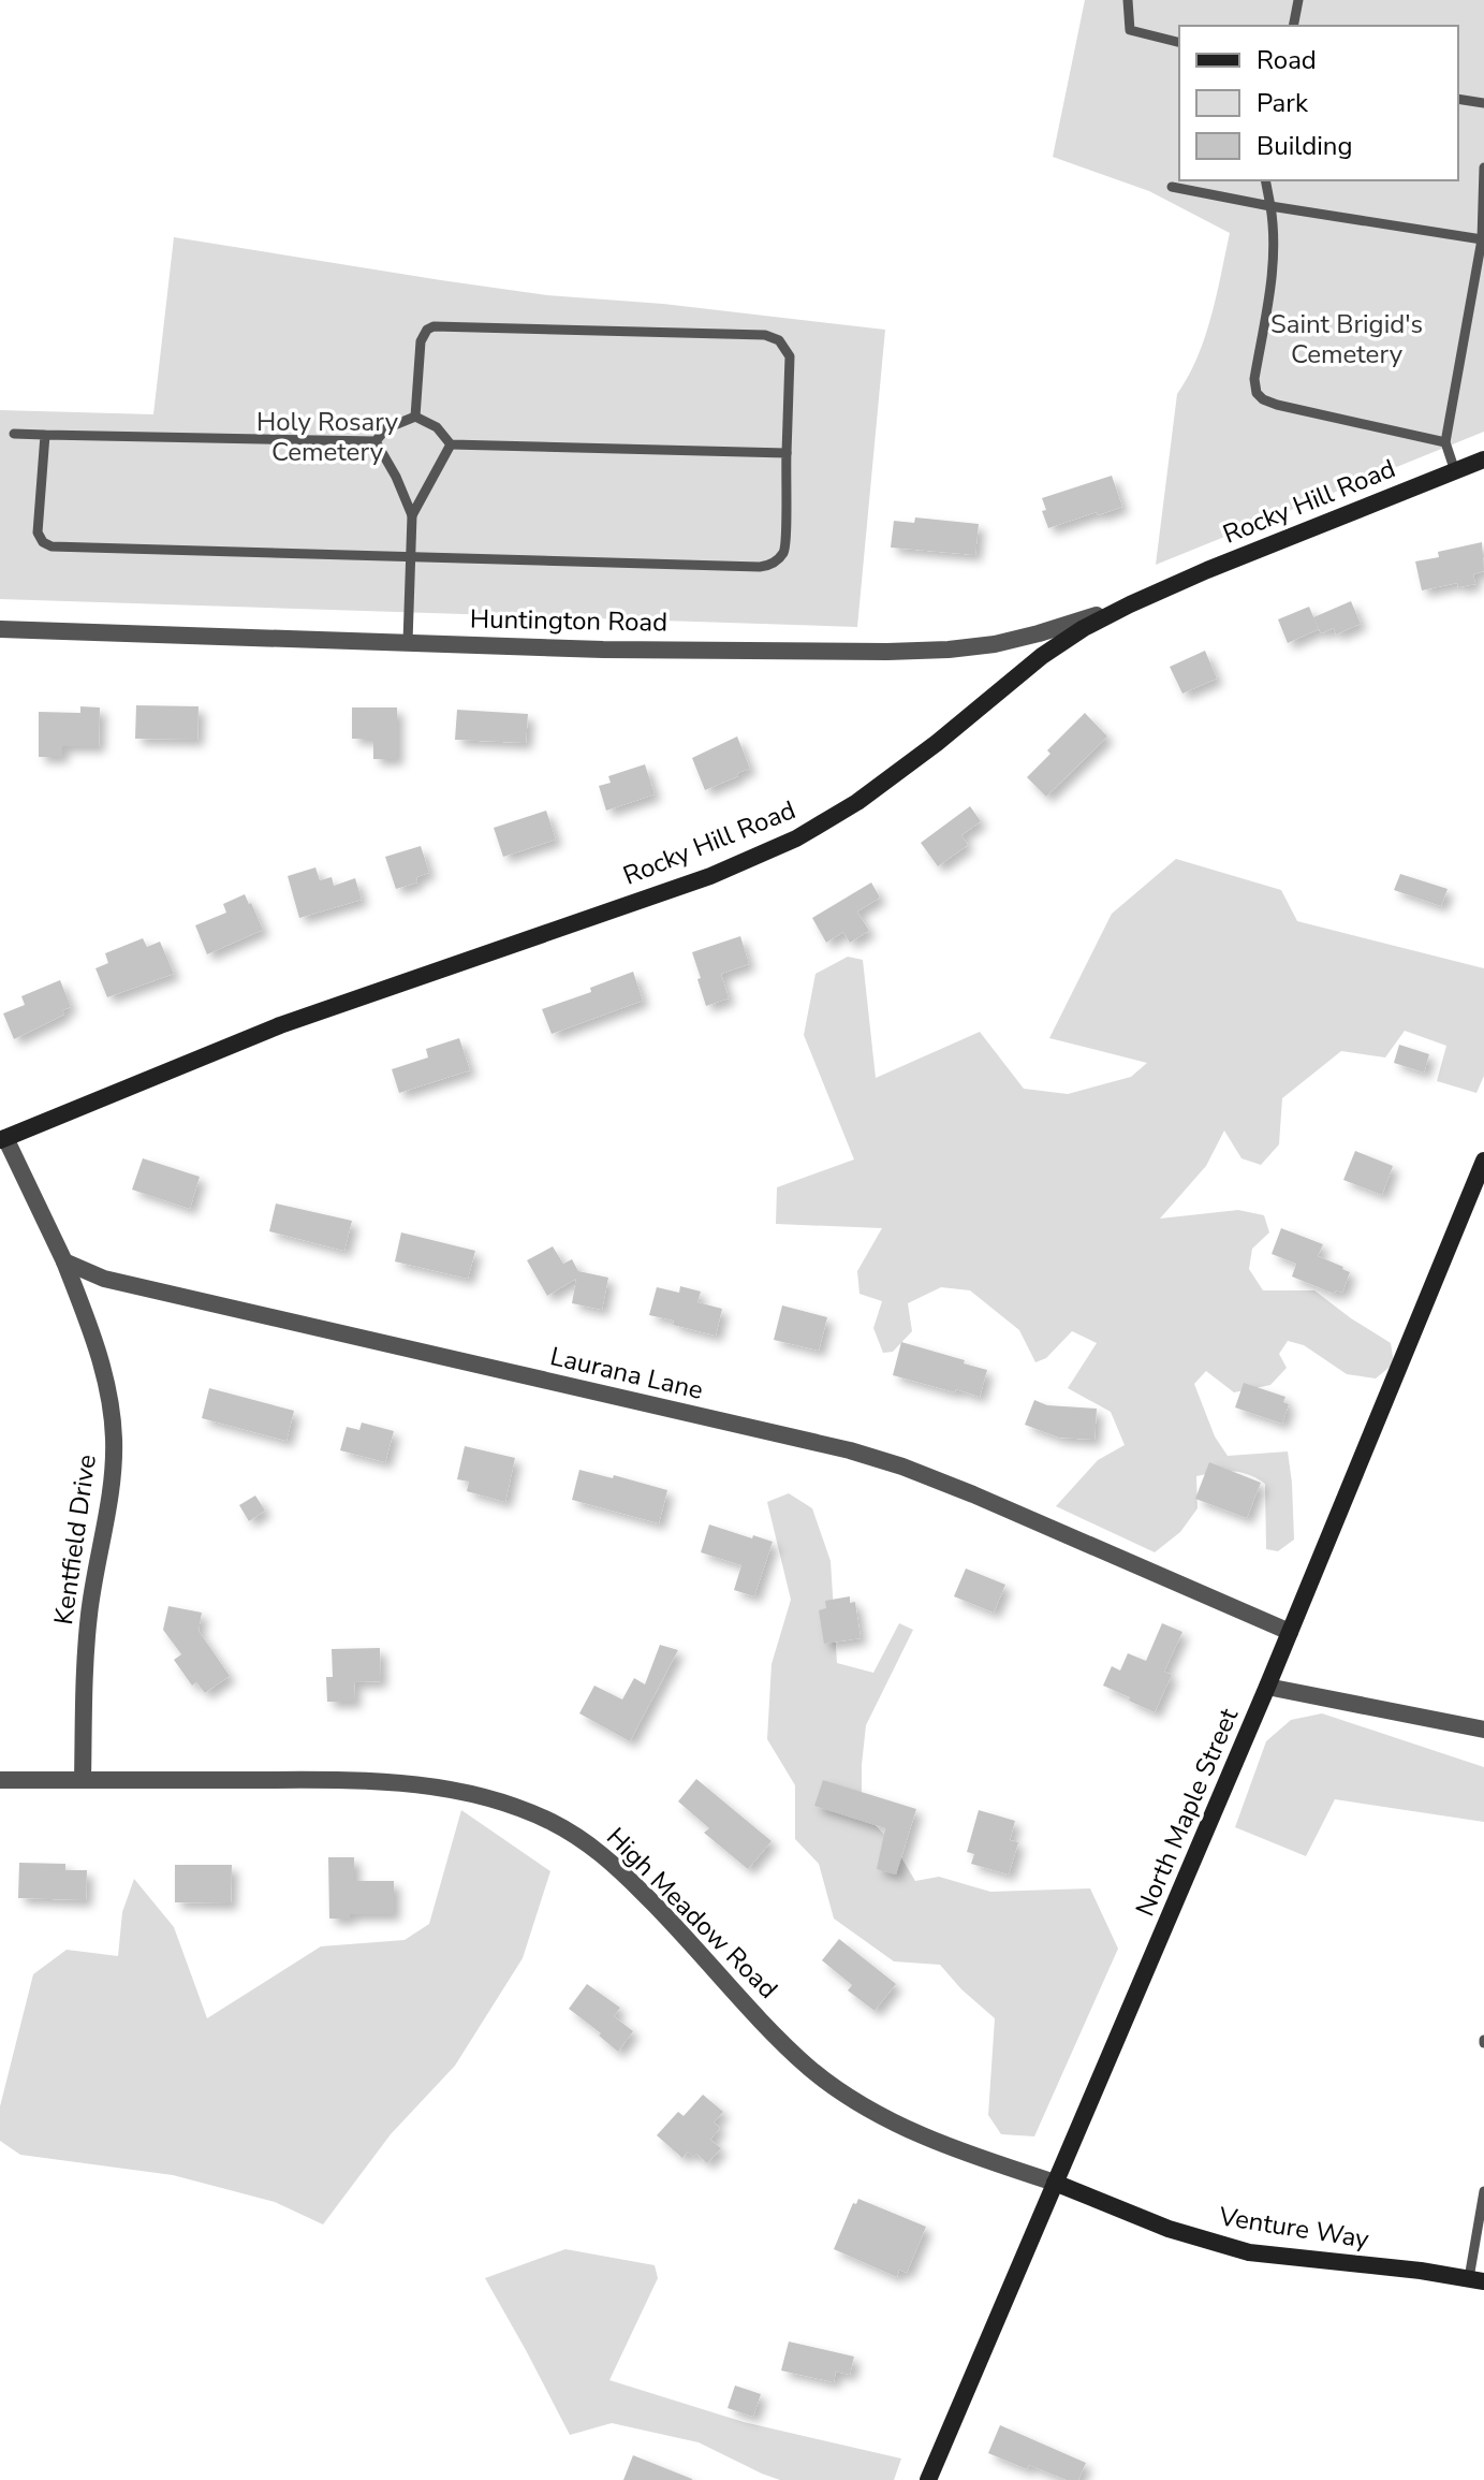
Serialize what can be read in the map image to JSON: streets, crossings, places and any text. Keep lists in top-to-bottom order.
{
  "streets": {
    "street": [
      "Rocky Hill Road",
      "Huntington Road",
      "Laurana Lane",
      "Kentfield Drive",
      "North Maple Street",
      "High Meadow Road",
      "Venture Way"
    ]
  },
  "crossings": [
    ["Rocky Hill Road", "Huntington Road"],
    ["Laurana Lane", "Kentfield Drive"],
    ["Laurana Lane", "North Maple Street"],
    ["Kentfield Drive", "High Meadow Road"],
    ["North Maple Street", "High Meadow Road"],
    ["North Maple Street", "Venture Way"],
    ["High Meadow Road", "Venture Way"]
  ],
  "parks": ["Saint Brigid's Cemetery", "Holy Rosary Cemetery"],
  "legend": ["Road", "Park", "Building"]
}
